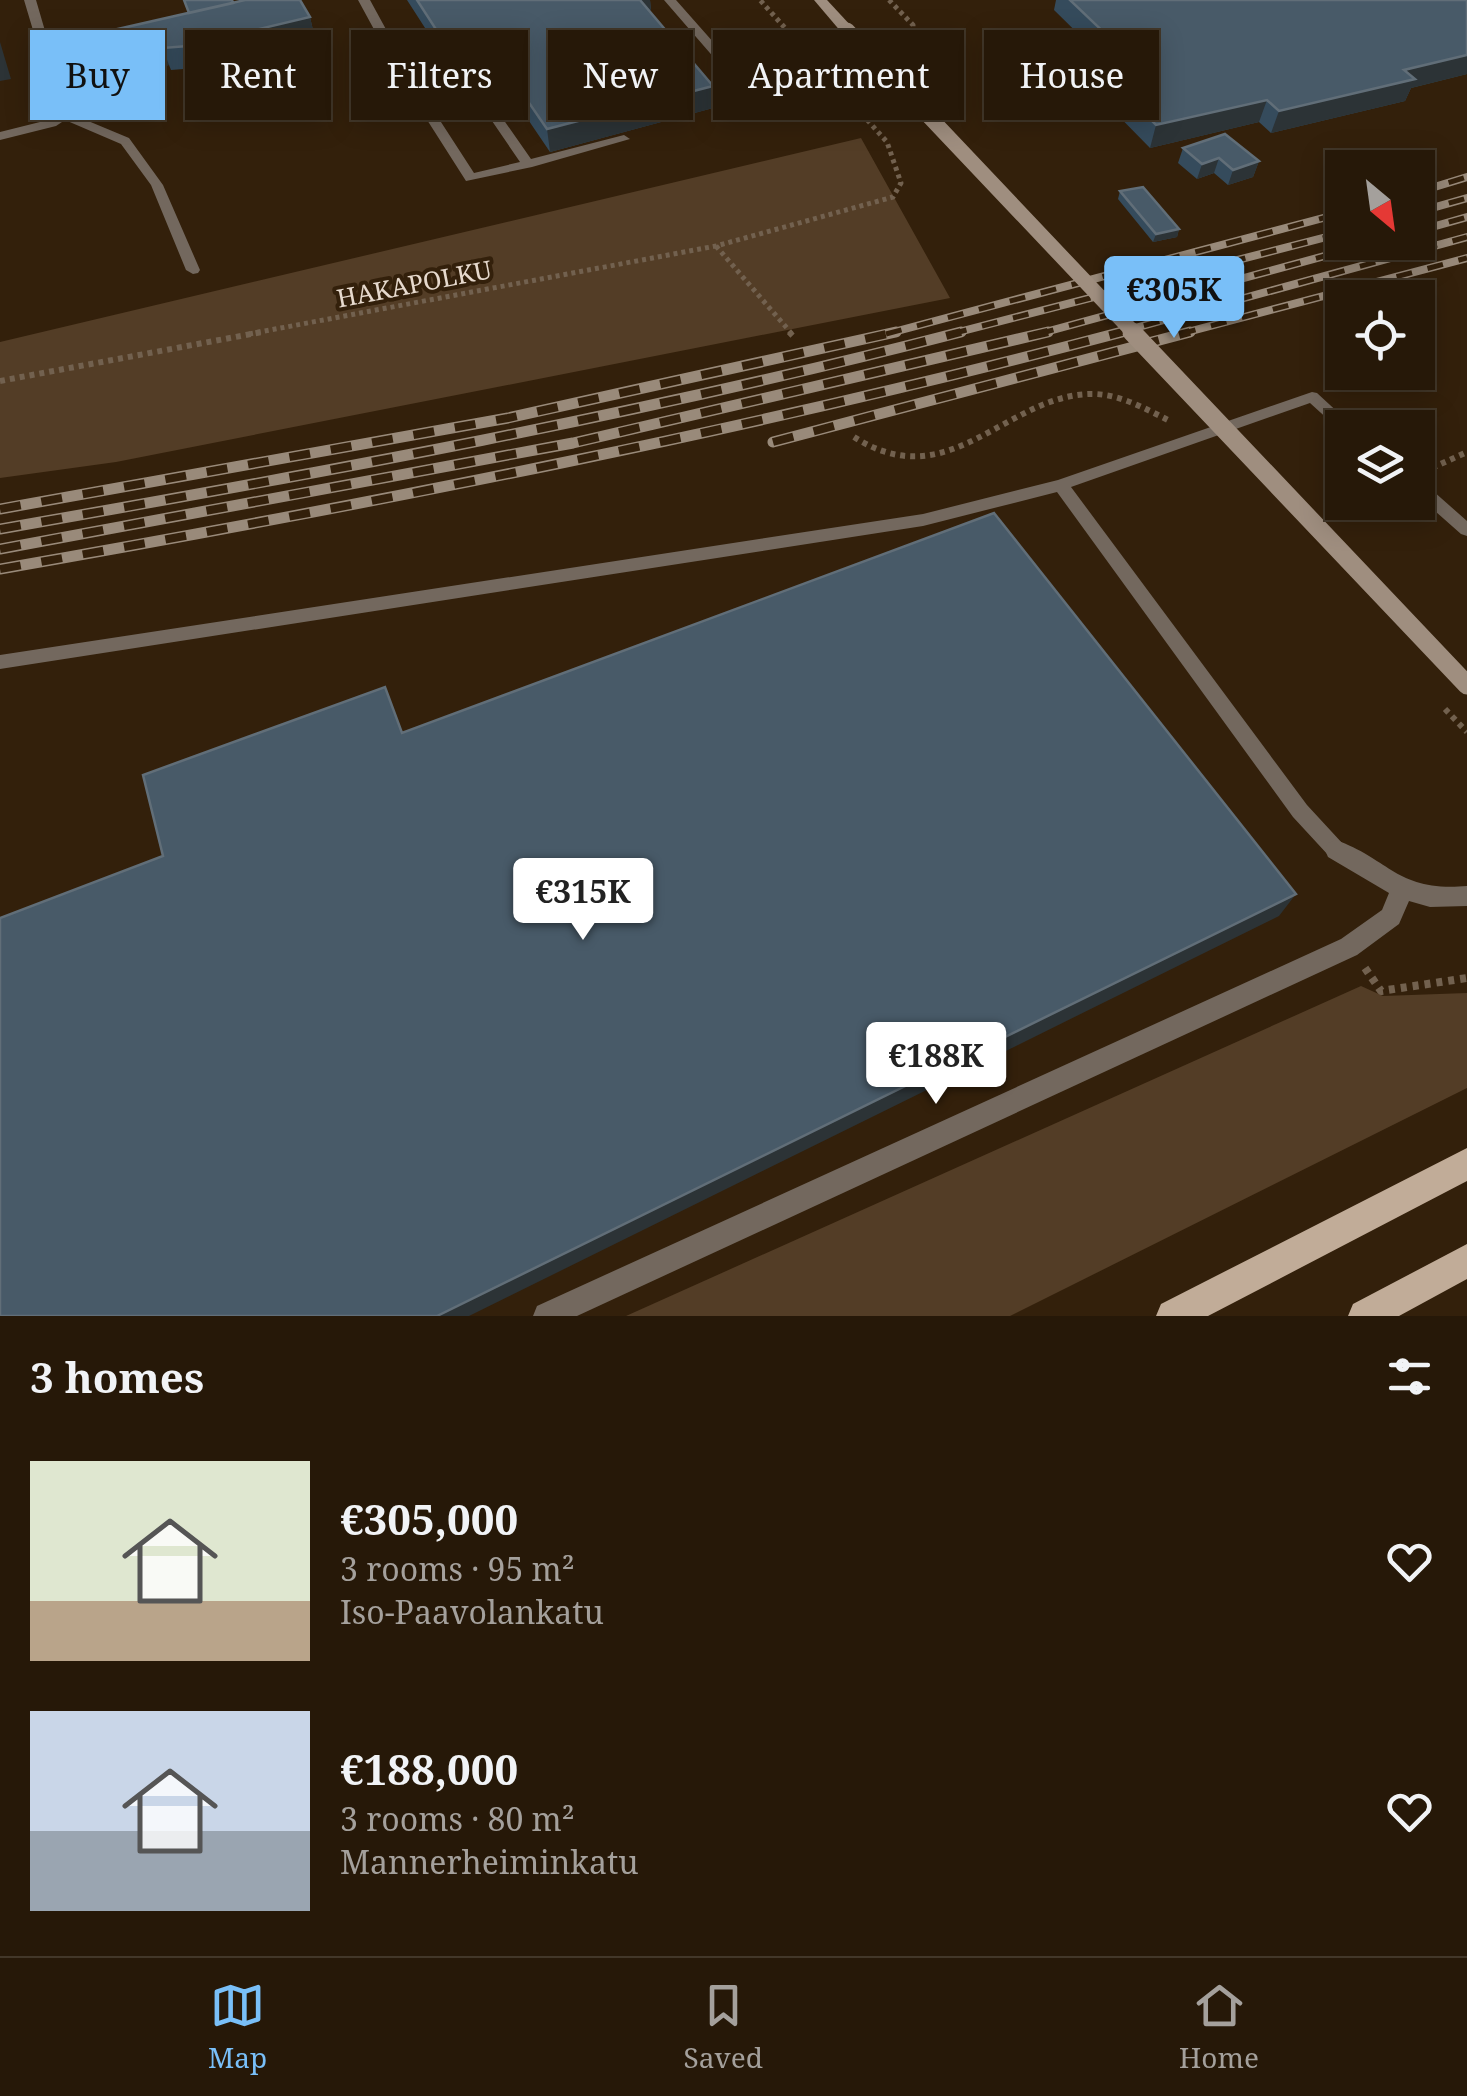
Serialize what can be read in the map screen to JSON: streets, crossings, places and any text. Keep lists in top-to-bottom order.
{
  "streets": {
    "path": ["HAKAPOLKU"]
  },
  "north": "bottom right",
  "page": {
    "chip": [
      "Buy",
      "Rent",
      "Filters",
      "New",
      "Apartment",
      "House"
    ],
    "price": ["€305K", "€315K", "€188K"],
    "heading": "3 homes",
    "list": [
      {
        "name": "€305,000",
        "note": "3 rooms · 95 m² · Iso-Paavolankatu"
      },
      {
        "name": "€188,000",
        "note": "3 rooms · 80 m² · Mannerheiminkatu"
      }
    ],
    "tabs": ["Map", "Saved", "Home"]
  }
}
